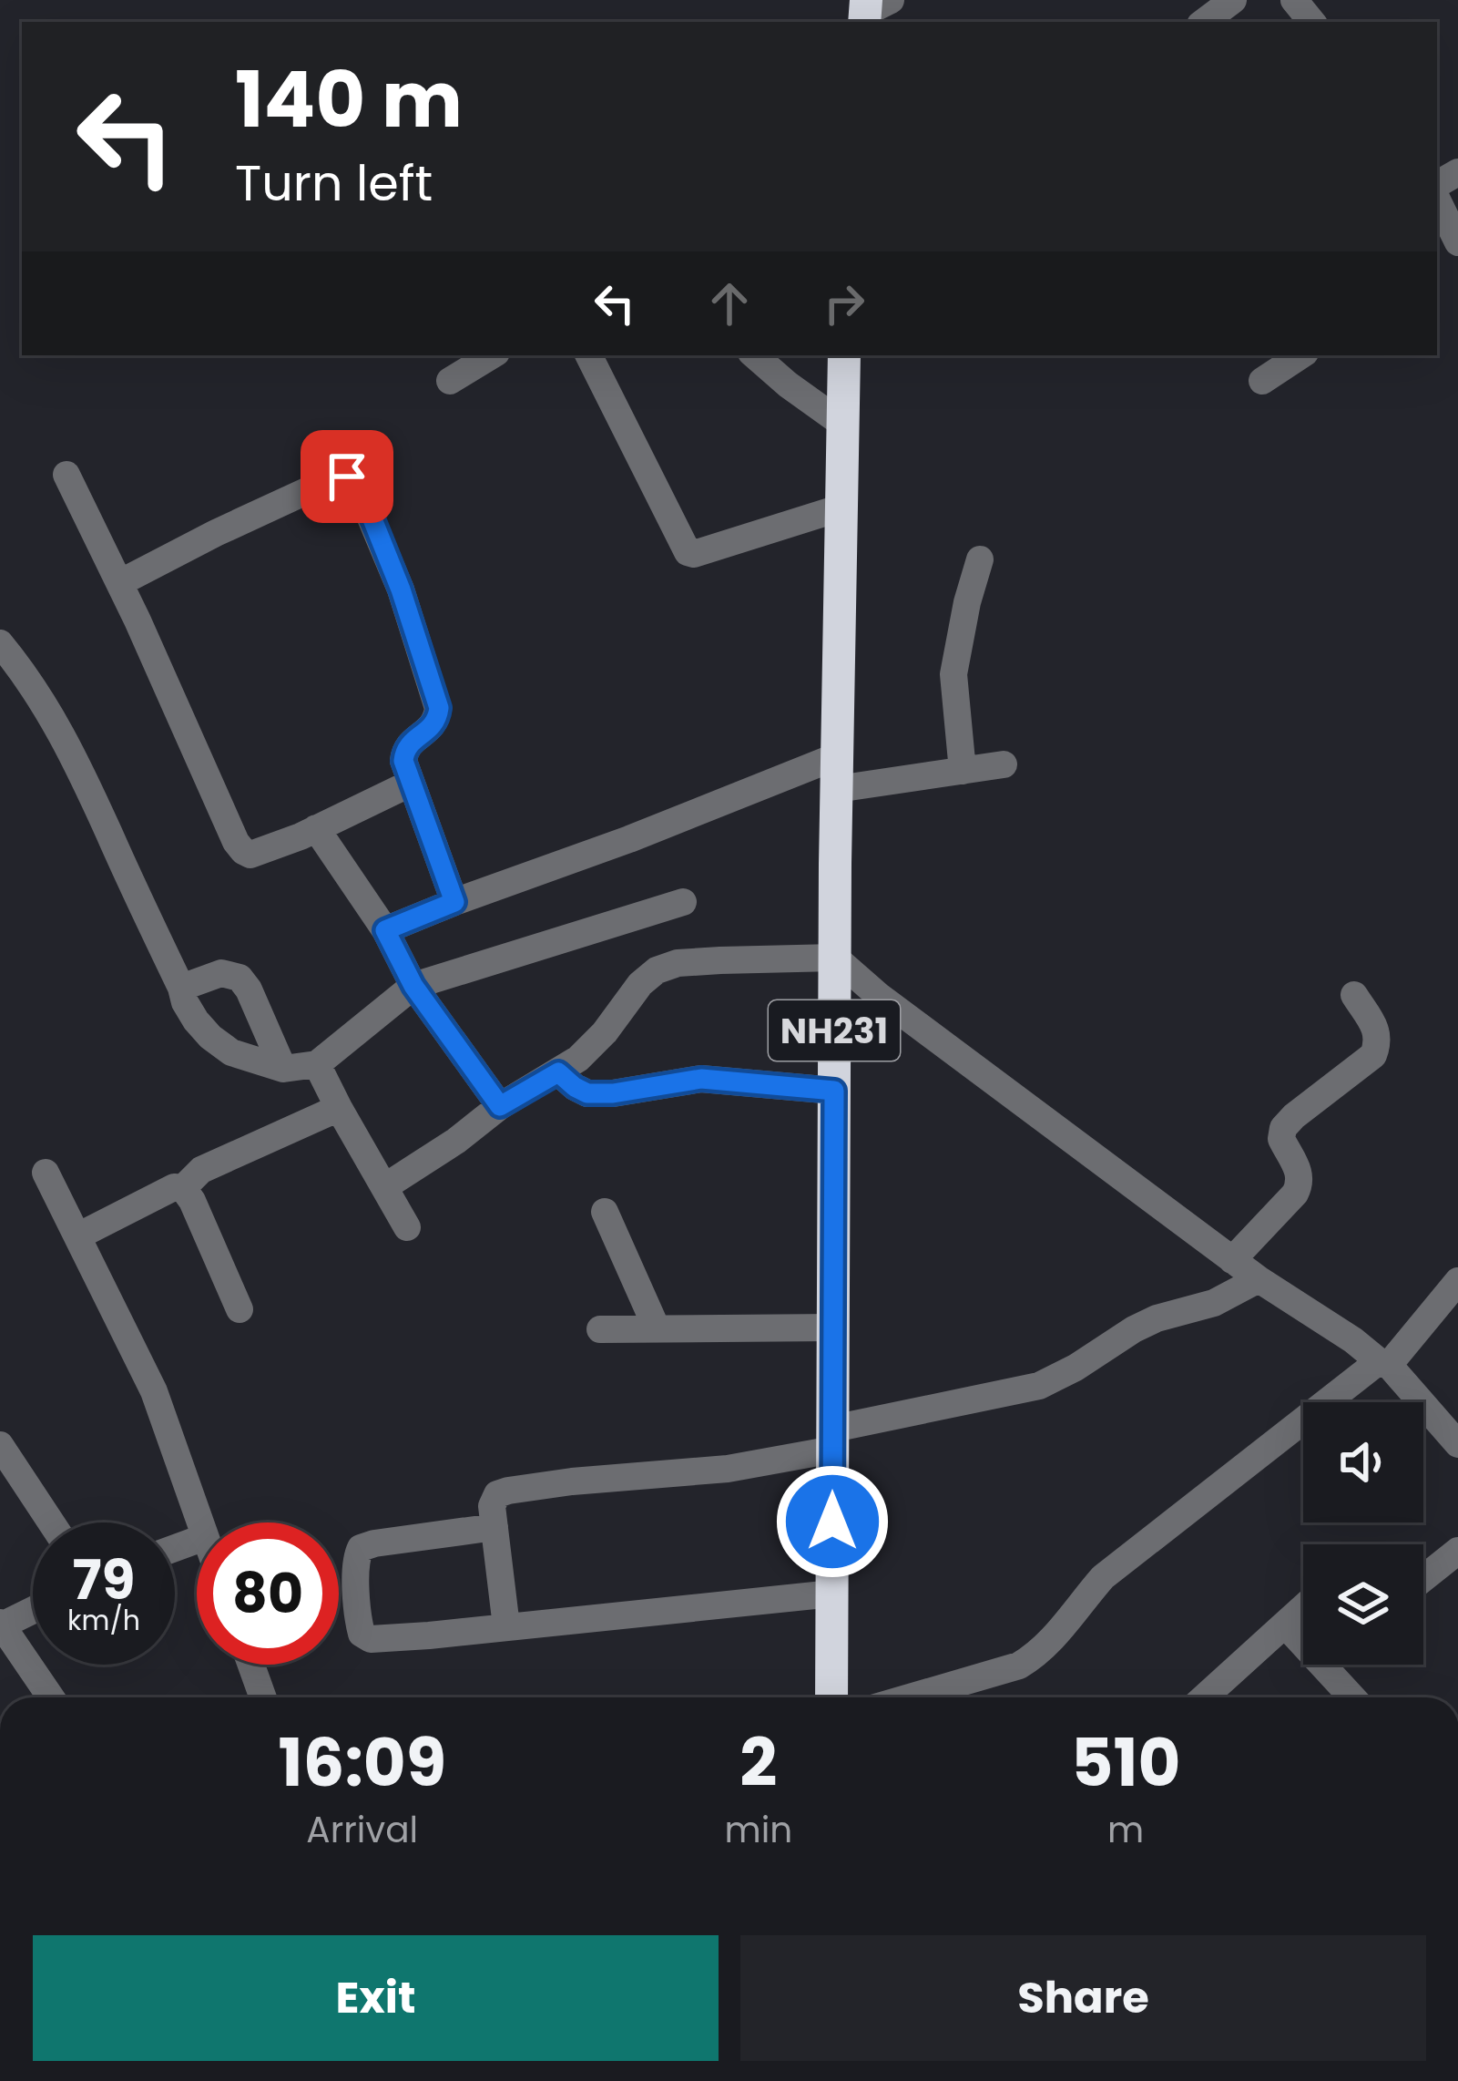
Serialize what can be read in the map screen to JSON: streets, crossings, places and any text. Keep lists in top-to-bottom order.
{
  "streets": {
    "highway": ["NH231"]
  },
  "page": {
    "turn": ["140 m", "Turn left"],
    "speed": "79 km/h",
    "limit": "80",
    "eta": [
      "16:09",
      "Arrival",
      "2",
      "min",
      "510",
      "m"
    ],
    "buttons": ["Exit", "Share"]
  }
}
